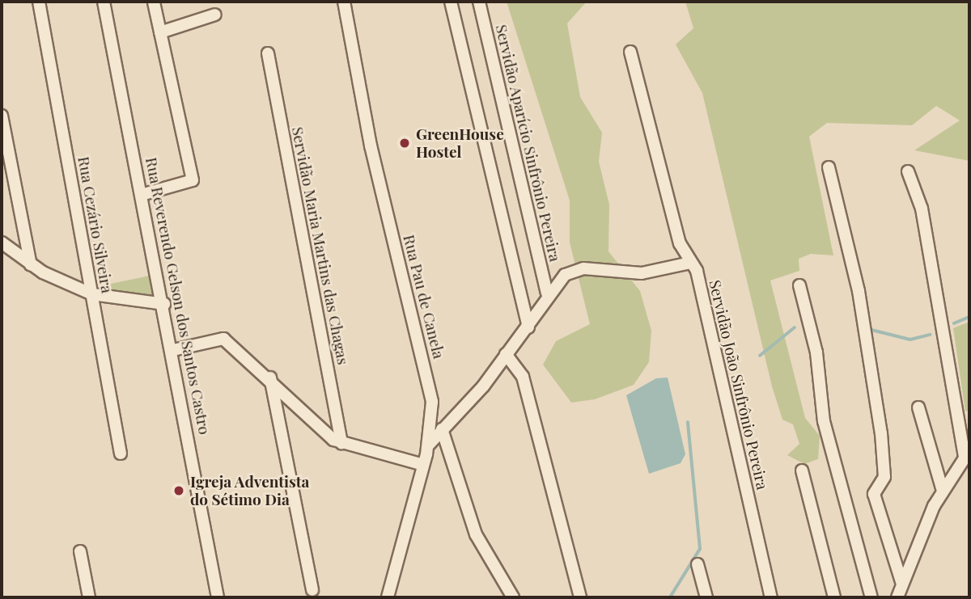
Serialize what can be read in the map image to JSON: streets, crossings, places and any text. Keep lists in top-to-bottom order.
{
  "streets": {
    "street": [
      "Servidão Aparício Sinfrônio Pereira",
      "Rua Cezário Silveira",
      "Servidão Maria Martins das Chagas",
      "Rua Reverendo Gelson dos Santos Castro",
      "Rua Pau de Canela",
      "Servidão João Sinfrônio Pereira"
    ]
  },
  "places": ["GreenHouse Hostel", "Igreja Adventista do Sétimo Dia"]
}
